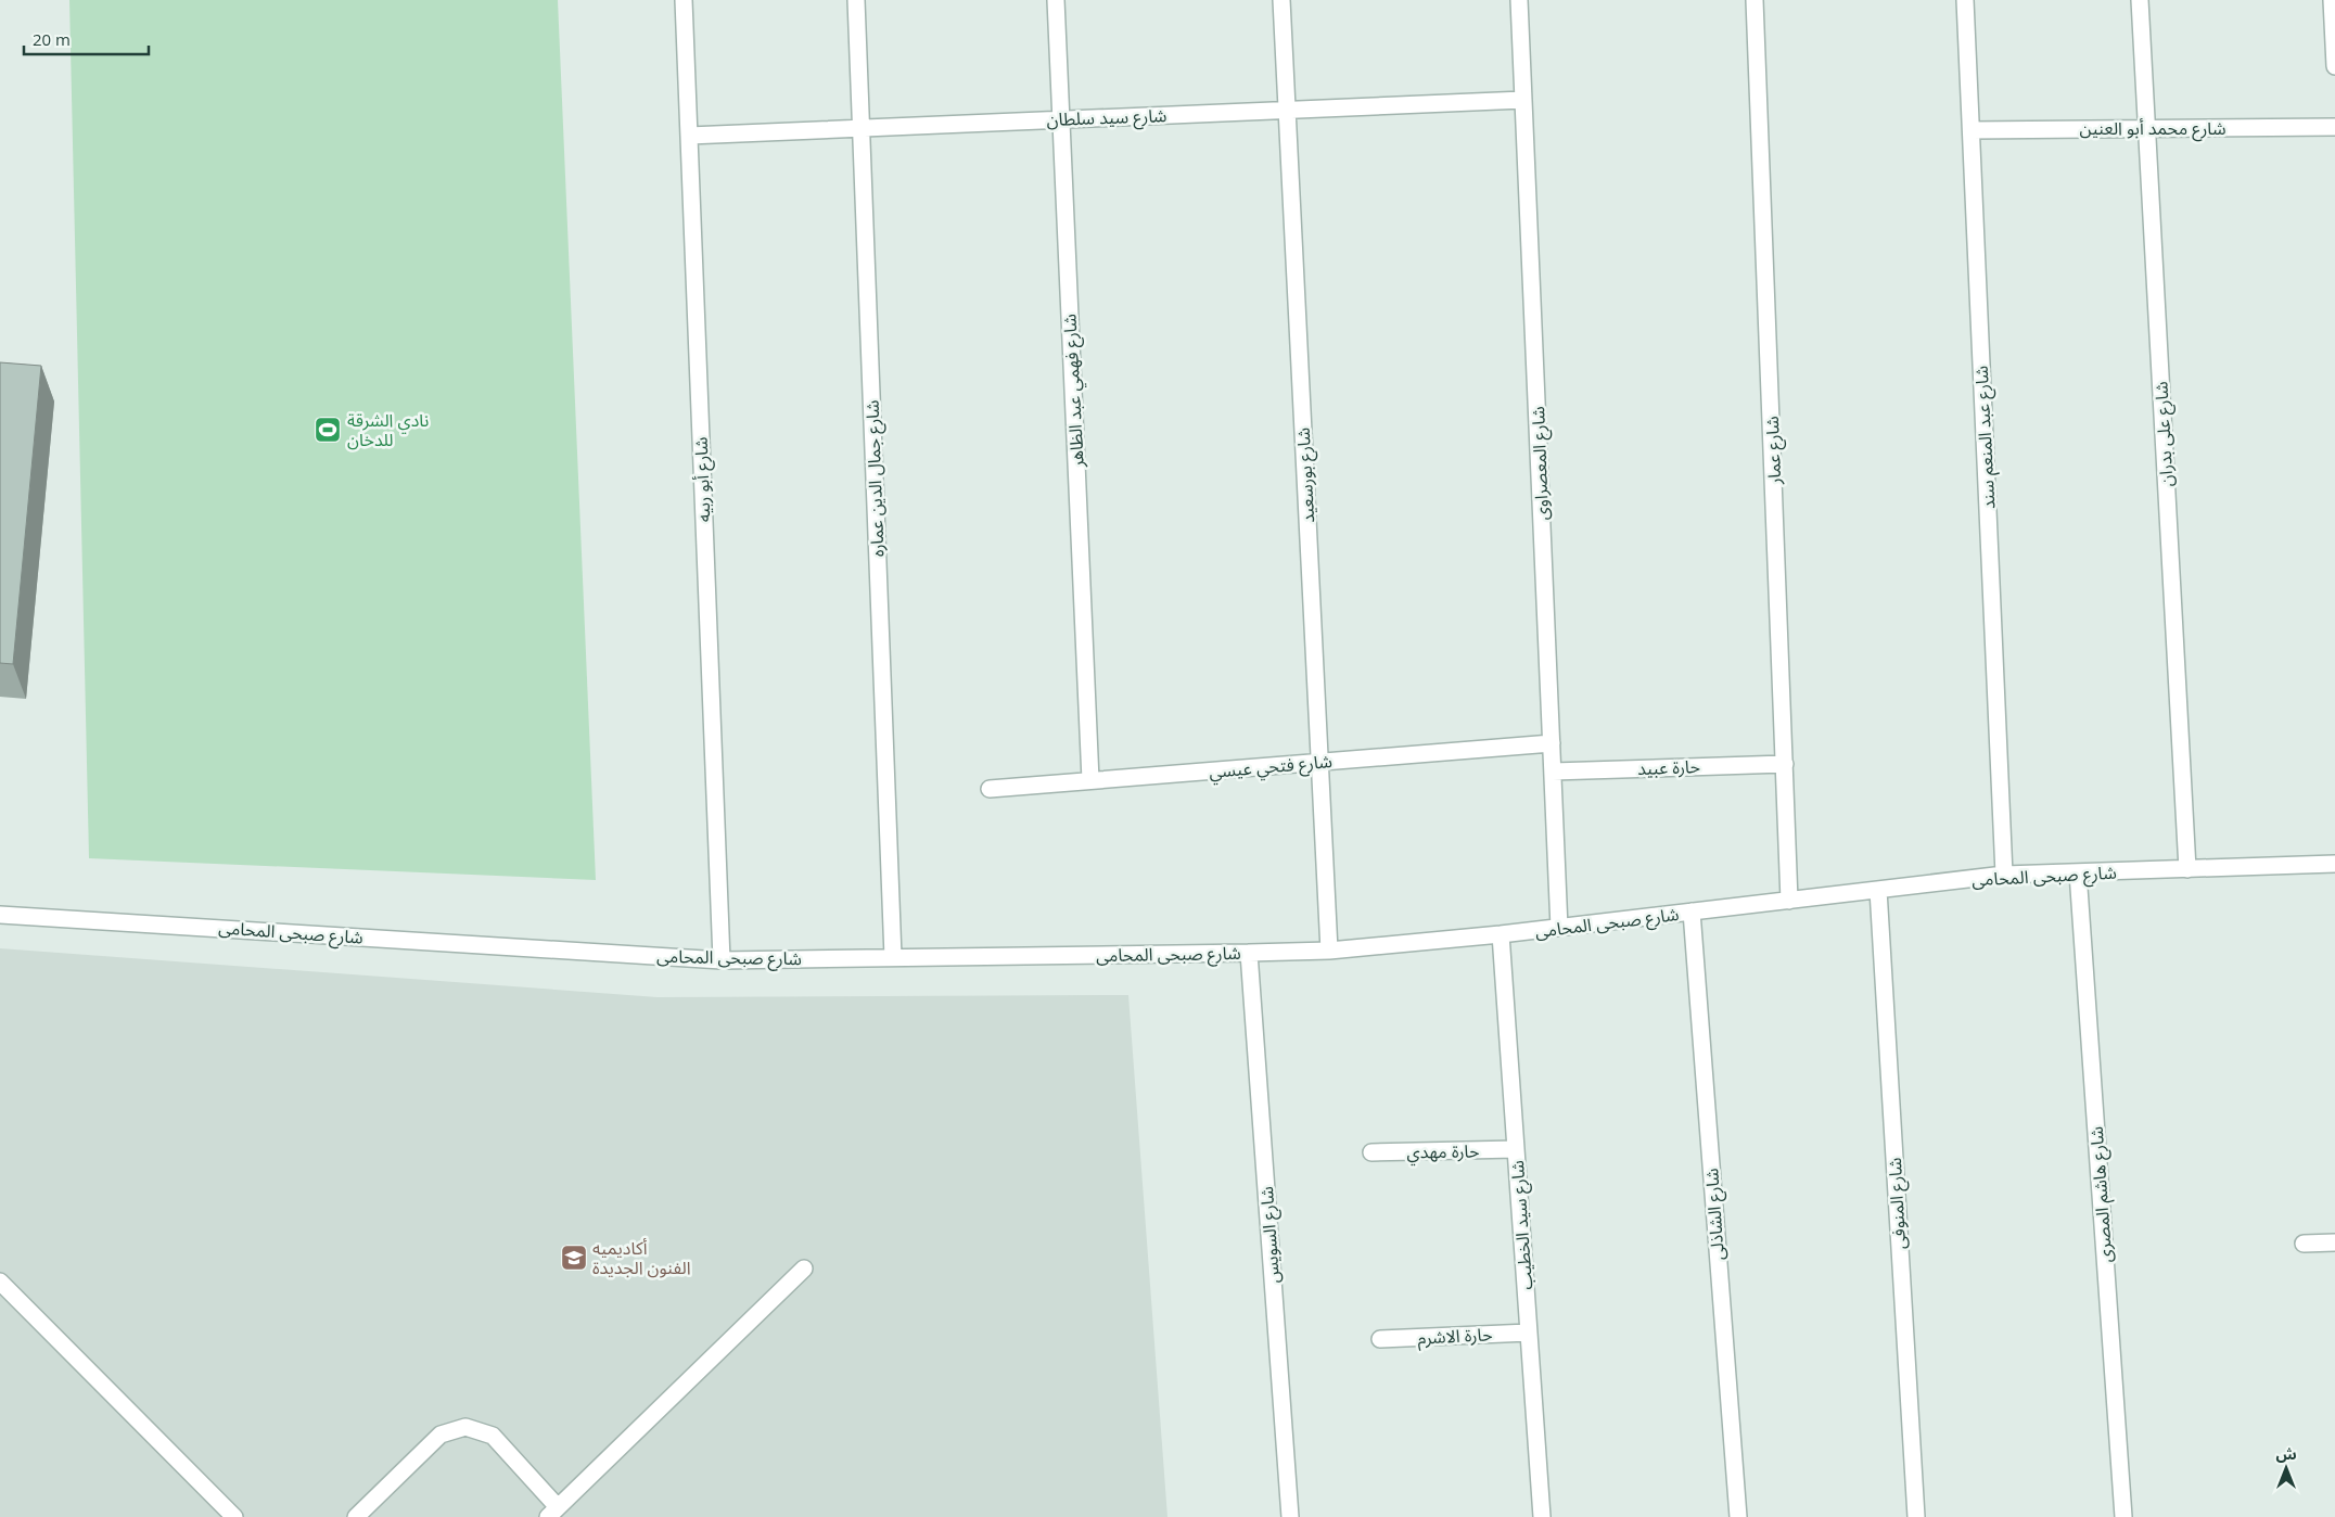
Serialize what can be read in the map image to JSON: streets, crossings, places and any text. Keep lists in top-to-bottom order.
{
  "streets": {
    "street": [
      "شارع سيد سلطان",
      "شارع محمد أبو العنين",
      "شارع فهمي عبد الظاهر",
      "شارع على بدران",
      "شارع عبد المنعم سند",
      "شارع عمار",
      "شارع المعصراوى",
      "شارع بورسعيد",
      "شارع جمال الدين عماره",
      "شارع أبو ربيه",
      "شارع فتحي عيسي",
      "حارة عبيد",
      "شارع صبحى المحامى",
      "حارة مهدي",
      "شارع هاشم المصرى",
      "شارع المنوفى",
      "شارع الشاذلى",
      "شارع سيد الخطيب",
      "شارع السويس",
      "حارة الاشرم"
    ]
  },
  "crossings": [
    ["شارع سيد سلطان", "شارع فهمي عبد الظاهر"],
    ["شارع سيد سلطان", "شارع المعصراوى"],
    ["شارع سيد سلطان", "شارع بورسعيد"],
    ["شارع سيد سلطان", "شارع جمال الدين عماره"],
    ["شارع سيد سلطان", "شارع أبو ربيه"],
    ["شارع محمد أبو العنين", "شارع على بدران"],
    ["شارع محمد أبو العنين", "شارع عبد المنعم سند"],
    ["شارع فهمي عبد الظاهر", "شارع فتحي عيسي"],
    ["شارع على بدران", "شارع صبحى المحامى"],
    ["شارع عبد المنعم سند", "شارع صبحى المحامى"],
    ["شارع عمار", "حارة عبيد"],
    ["شارع عمار", "شارع صبحى المحامى"],
    ["شارع المعصراوى", "شارع فتحي عيسي"],
    ["شارع المعصراوى", "حارة عبيد"],
    ["شارع المعصراوى", "شارع صبحى المحامى"],
    ["شارع بورسعيد", "شارع فتحي عيسي"],
    ["شارع بورسعيد", "شارع صبحى المحامى"],
    ["شارع جمال الدين عماره", "شارع صبحى المحامى"],
    ["شارع أبو ربيه", "شارع صبحى المحامى"],
    ["شارع صبحى المحامى", "شارع هاشم المصرى"],
    ["شارع صبحى المحامى", "شارع المنوفى"],
    ["شارع صبحى المحامى", "شارع الشاذلى"],
    ["شارع صبحى المحامى", "شارع سيد الخطيب"],
    ["شارع صبحى المحامى", "شارع السويس"],
    ["حارة مهدي", "شارع سيد الخطيب"],
    ["شارع سيد الخطيب", "حارة الاشرم"]
  ],
  "places": {
    "sports": ["نادي الشرقة للدخان"],
    "school or university": ["أكاديميه الفنون الجديدة"]
  },
  "scale_bar": "20 m",
  "north": "top"
}
